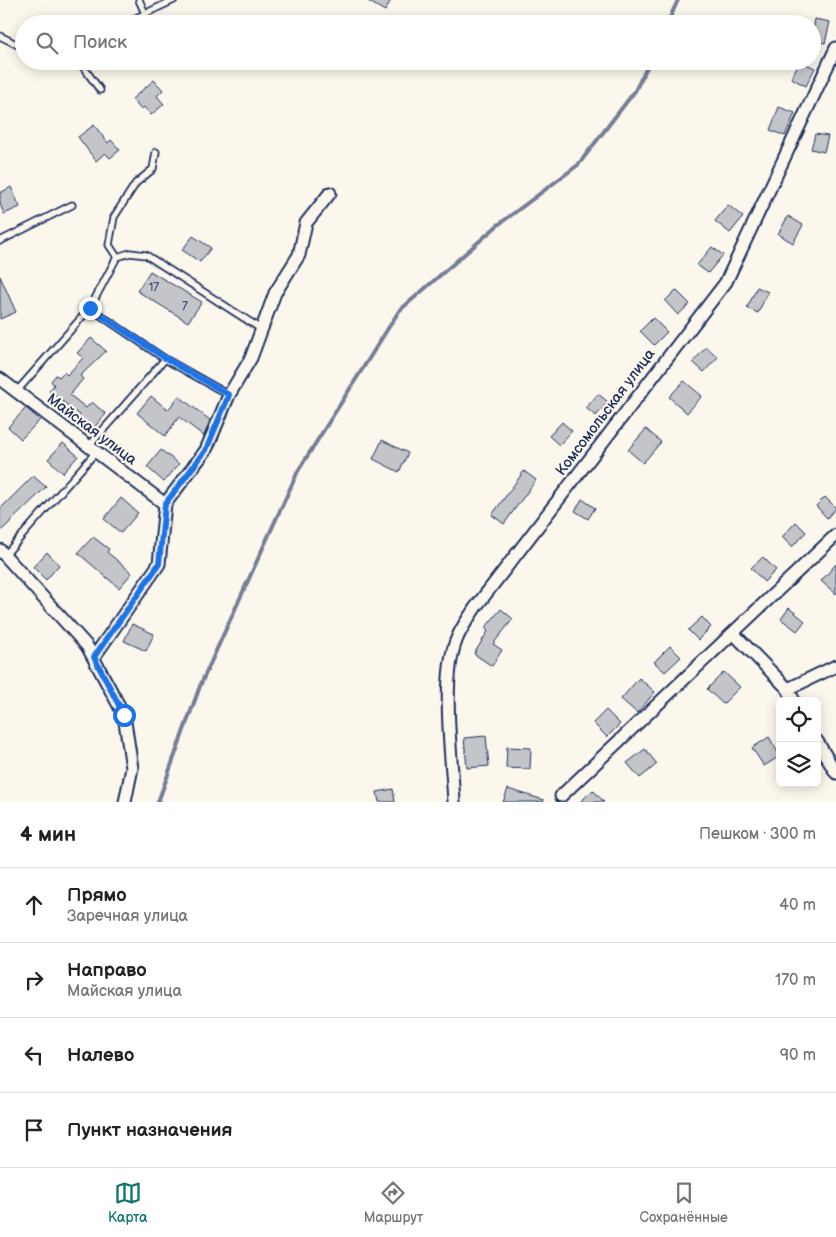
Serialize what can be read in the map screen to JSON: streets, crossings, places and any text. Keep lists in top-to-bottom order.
{
  "streets": {
    "street": ["Комсомольская улица", "Майская улица"]
  },
  "house_numbers": ["17", "7"],
  "page": {
    "search": "Поиск",
    "heading": ["4 мин", "Пешком · 300 m"],
    "list": [
      ["Прямо", "Заречная улица", "40 m"],
      ["Направо", "Майская улица", "170 m"],
      ["Налево", "90 m"],
      "Пункт назначения"
    ],
    "nav": ["Карта", "Маршрут", "Сохранённые"]
  }
}
